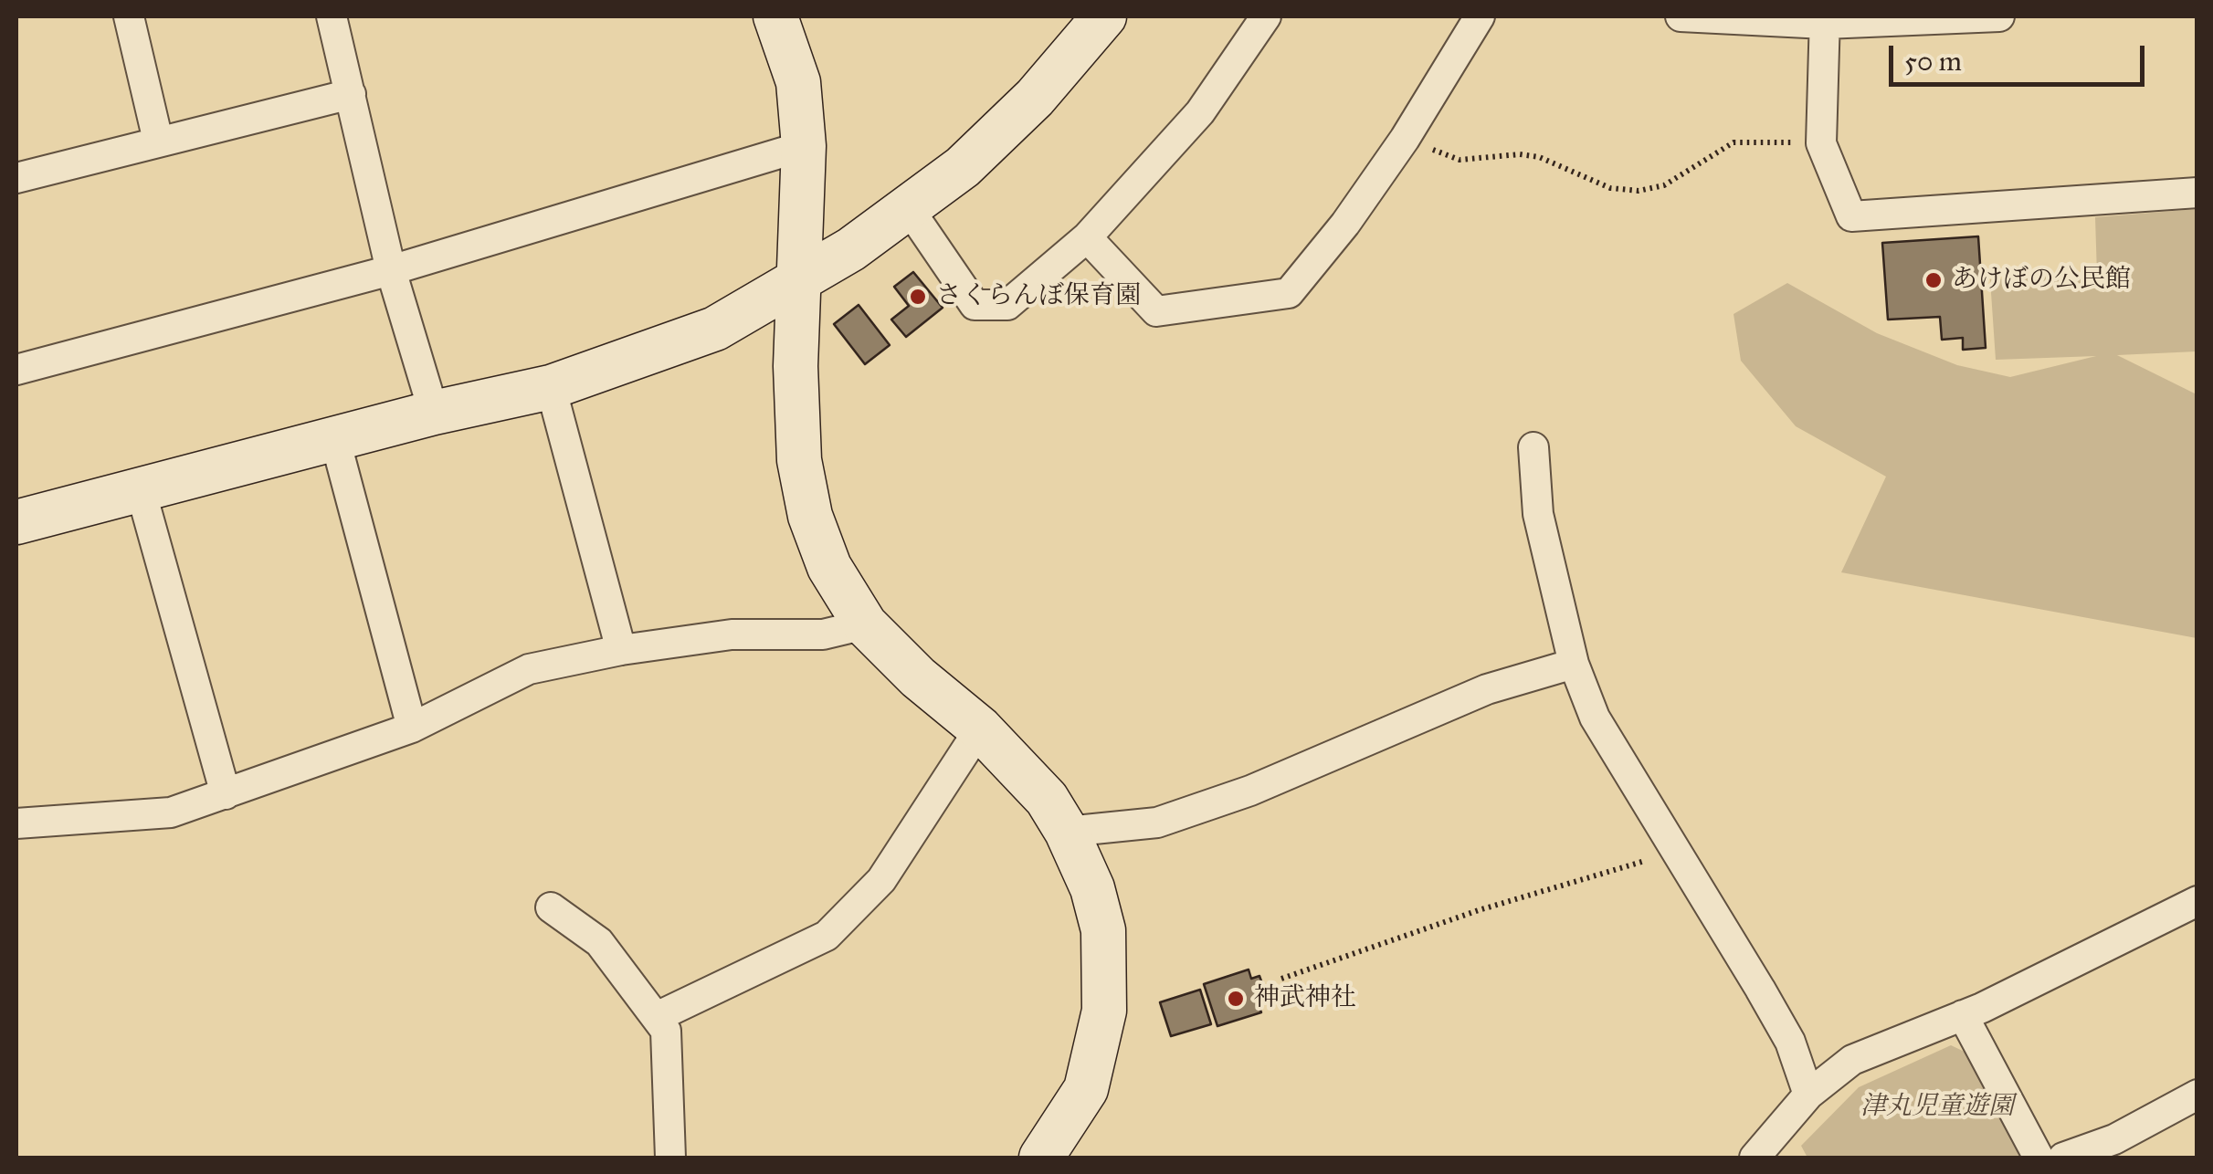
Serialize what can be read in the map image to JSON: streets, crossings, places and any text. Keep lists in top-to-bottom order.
{
  "parks": ["津丸児童遊園"],
  "places": ["あけぼの公民館", "さくらんぼ保育園", "神武神社"],
  "scale_bar": "50 m"
}
